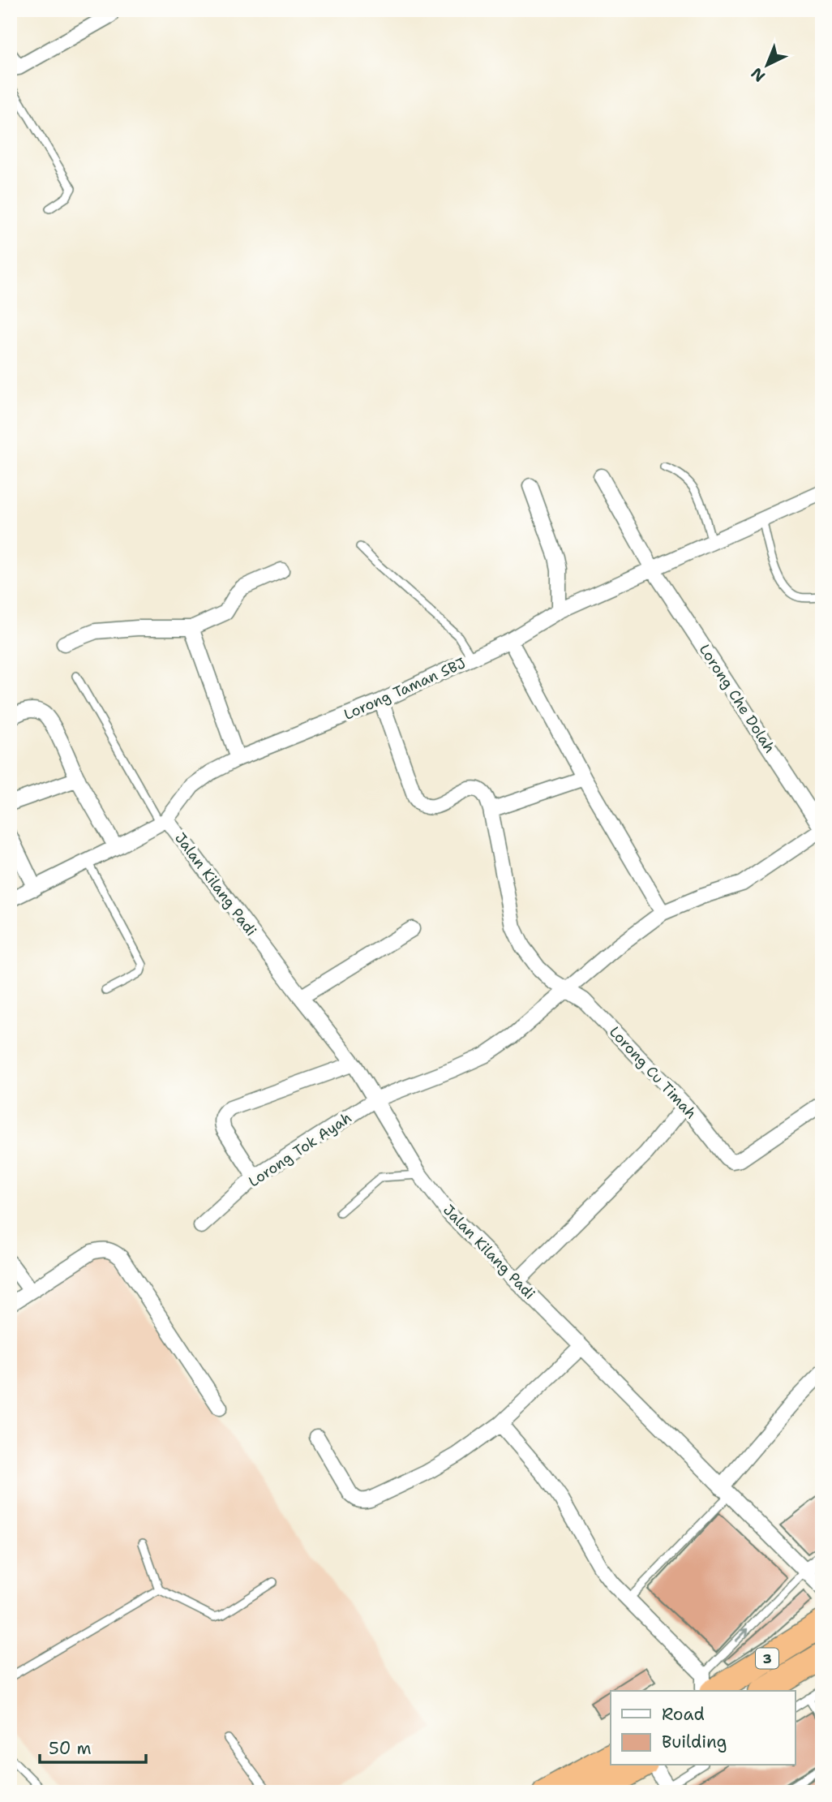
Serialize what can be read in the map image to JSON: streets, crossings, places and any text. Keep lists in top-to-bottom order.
{
  "streets": {
    "highway": ["3"],
    "street": [
      "Lorong Taman SBJ",
      "Lorong Che Dolah",
      "Jalan Kilang Padi",
      "Lorong Cu Timah",
      "Lorong Tok Ayah"
    ]
  },
  "crossings": [
    ["Lorong Taman SBJ", "Lorong Che Dolah"],
    ["Lorong Taman SBJ", "Jalan Kilang Padi"],
    ["Jalan Kilang Padi", "Lorong Tok Ayah"]
  ],
  "legend": ["Road", "Building"],
  "scale_bar": "50 m",
  "north": "bottom left"
}
